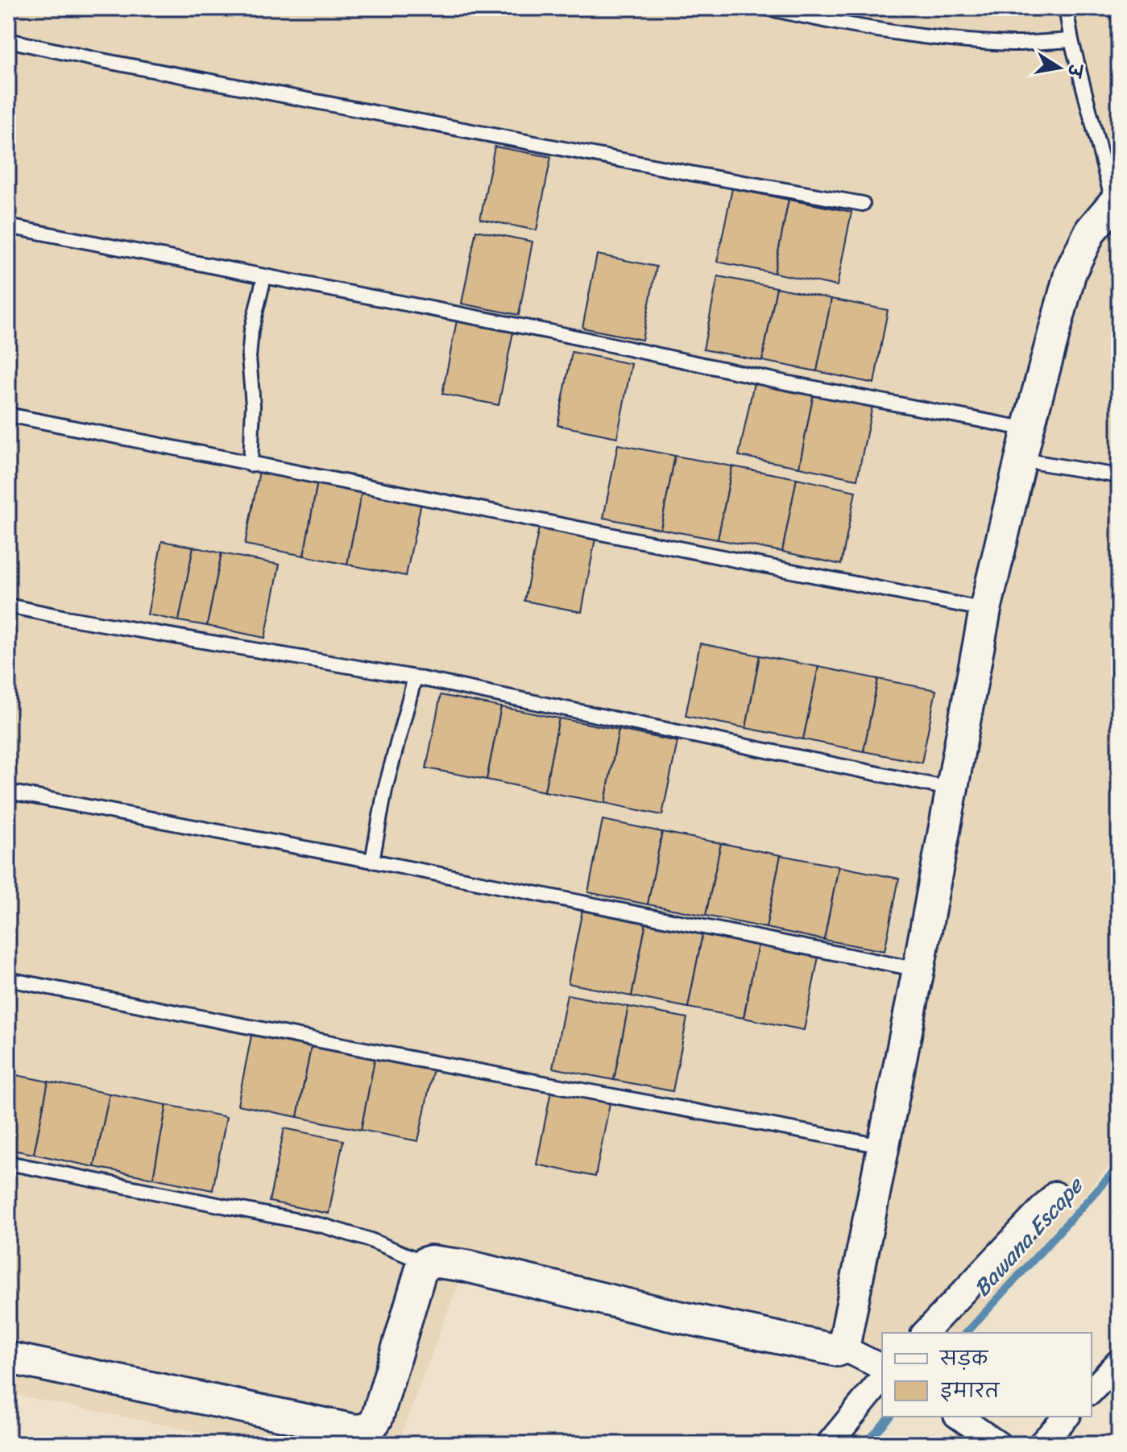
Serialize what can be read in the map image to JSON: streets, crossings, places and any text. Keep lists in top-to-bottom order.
{
  "water": ["Bawana Escape"],
  "legend": ["सड़क", "इमारत"],
  "north": "right"
}
